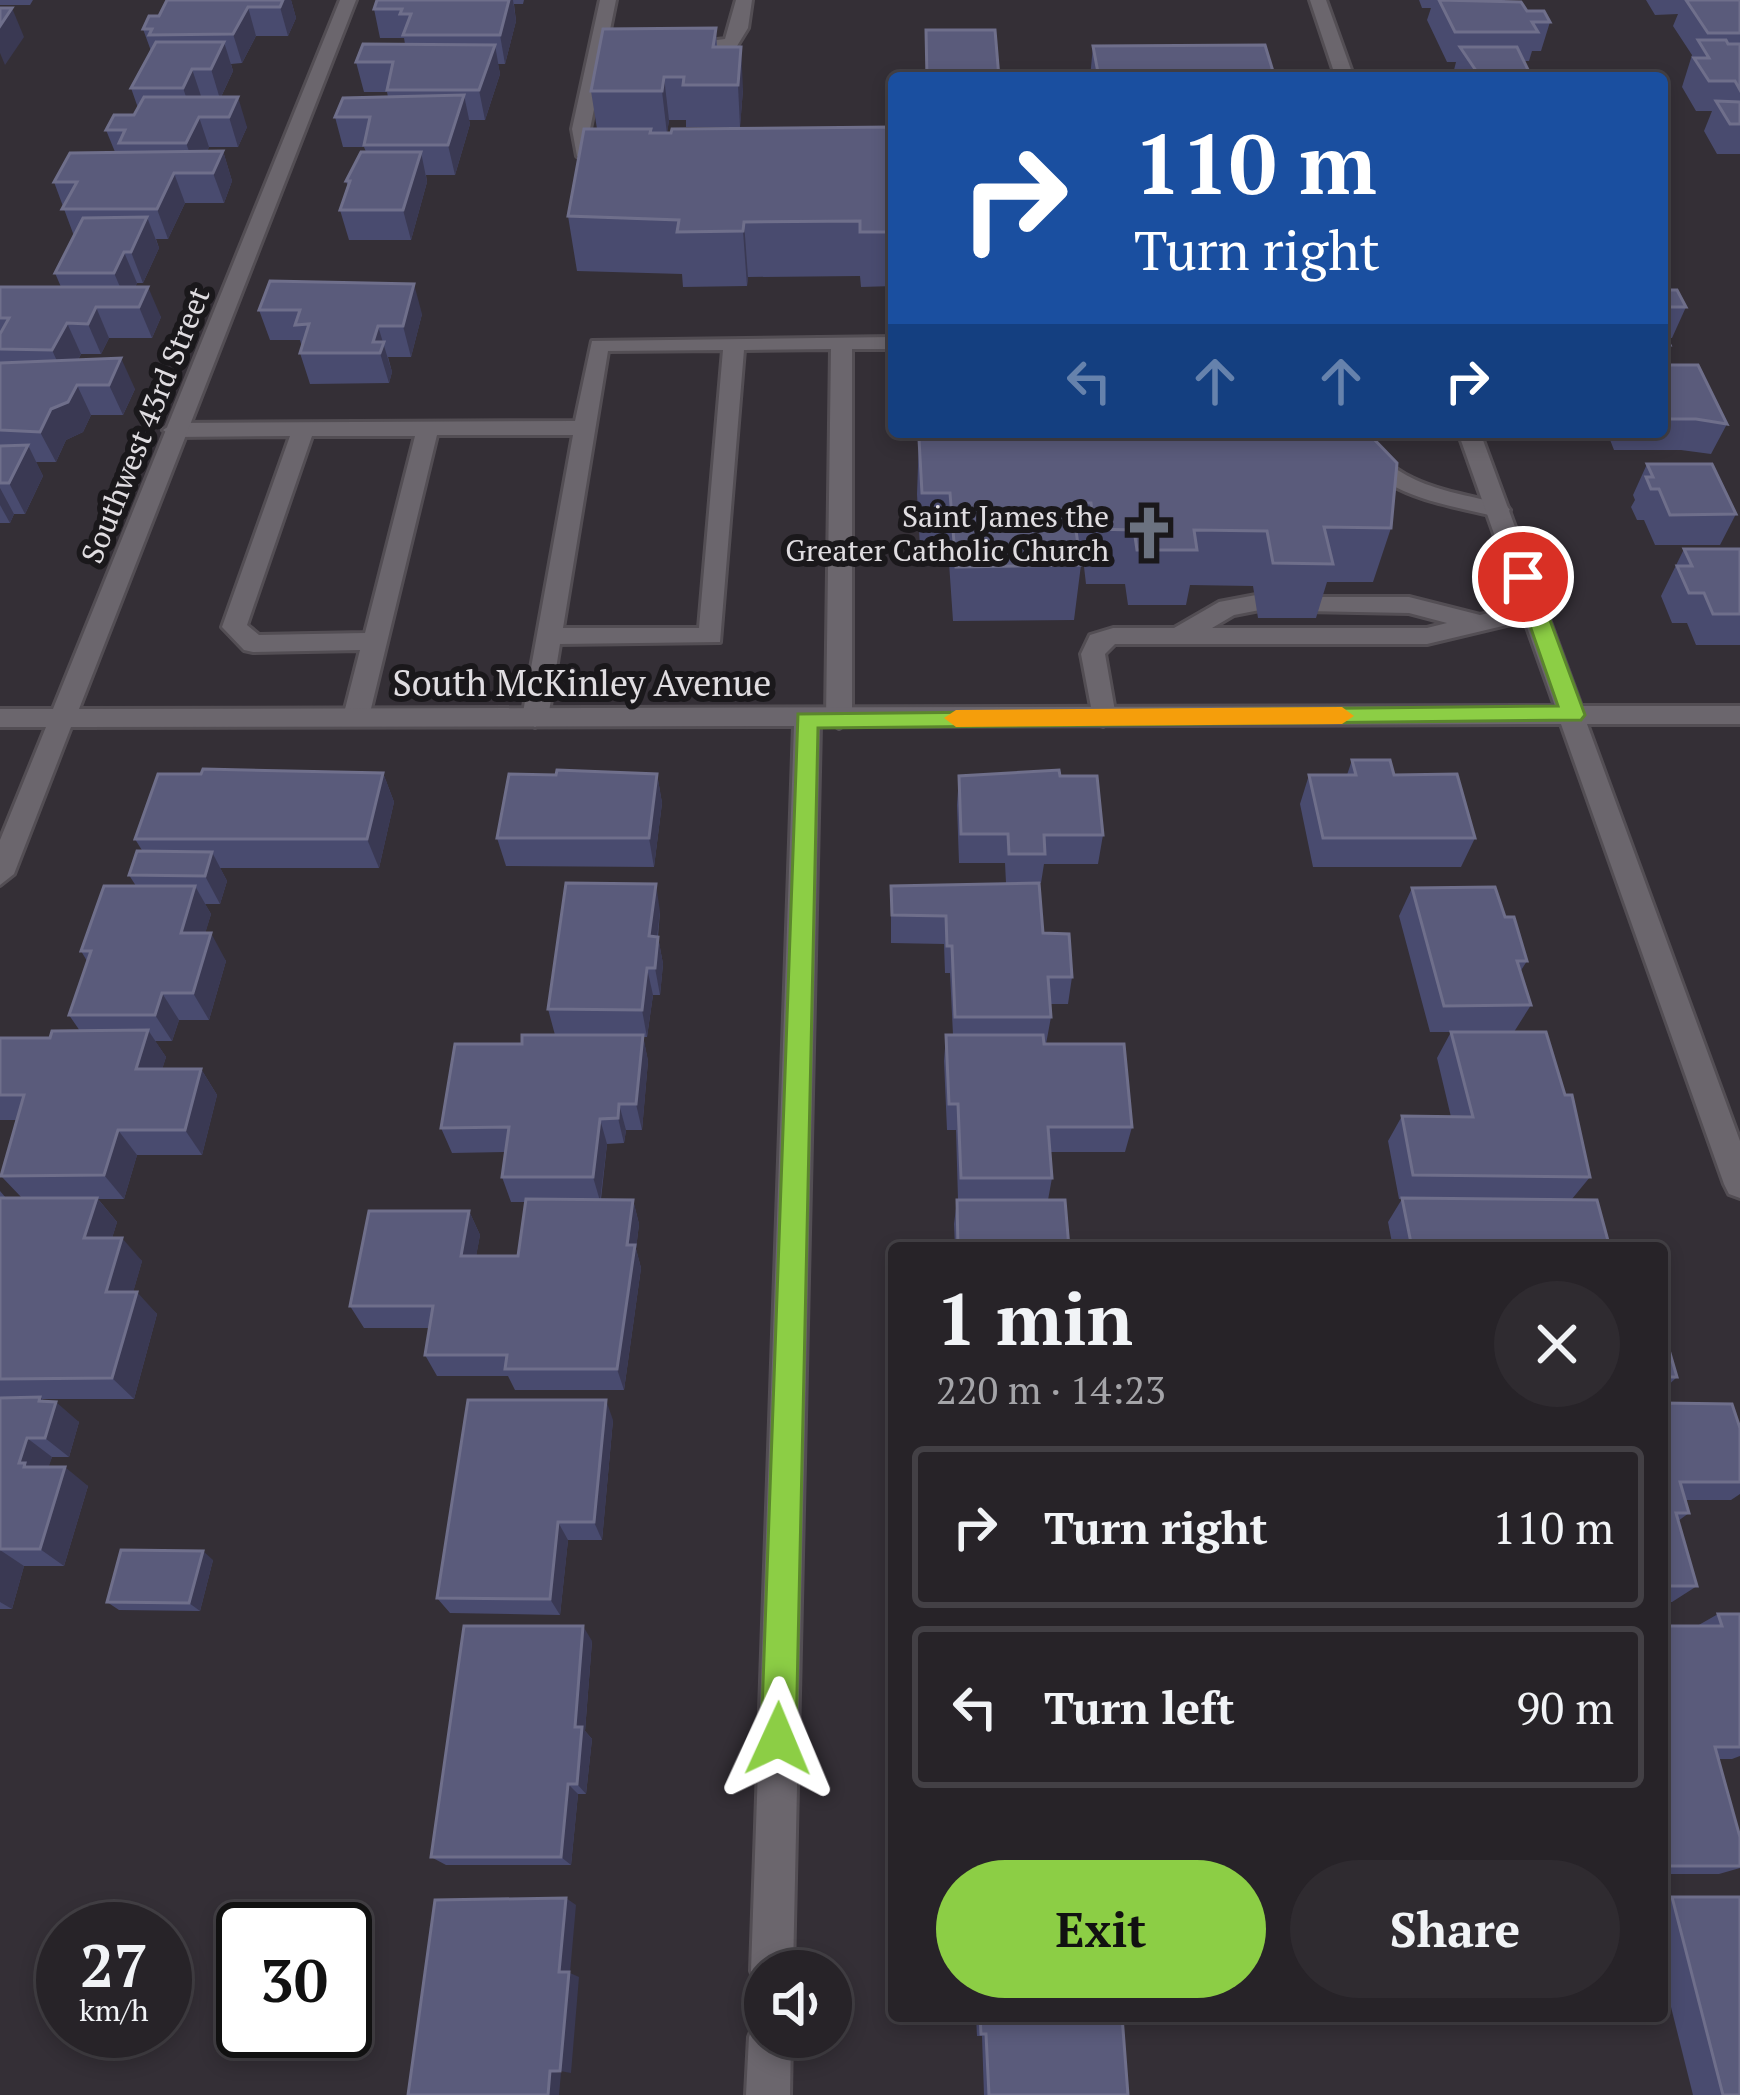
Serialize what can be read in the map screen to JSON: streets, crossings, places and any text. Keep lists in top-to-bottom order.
{
  "streets": {
    "street": ["Southwest 43rd Street", "South McKinley Avenue"]
  },
  "crossings": [
    ["Southwest 43rd Street", "South McKinley Avenue"]
  ],
  "places": {
    "church": ["Saint James the Greater Catholic Church"]
  },
  "page": {
    "turn": ["110 m", "Turn right"],
    "heading": ["1 min", "220 m · 14:23"],
    "list": [
      {
        "name": "Turn right",
        "value": "110 m"
      },
      {
        "name": "Turn left",
        "value": "90 m"
      }
    ],
    "buttons": ["Exit", "Share"],
    "speed": "27 km/h",
    "limit": "30"
  }
}
